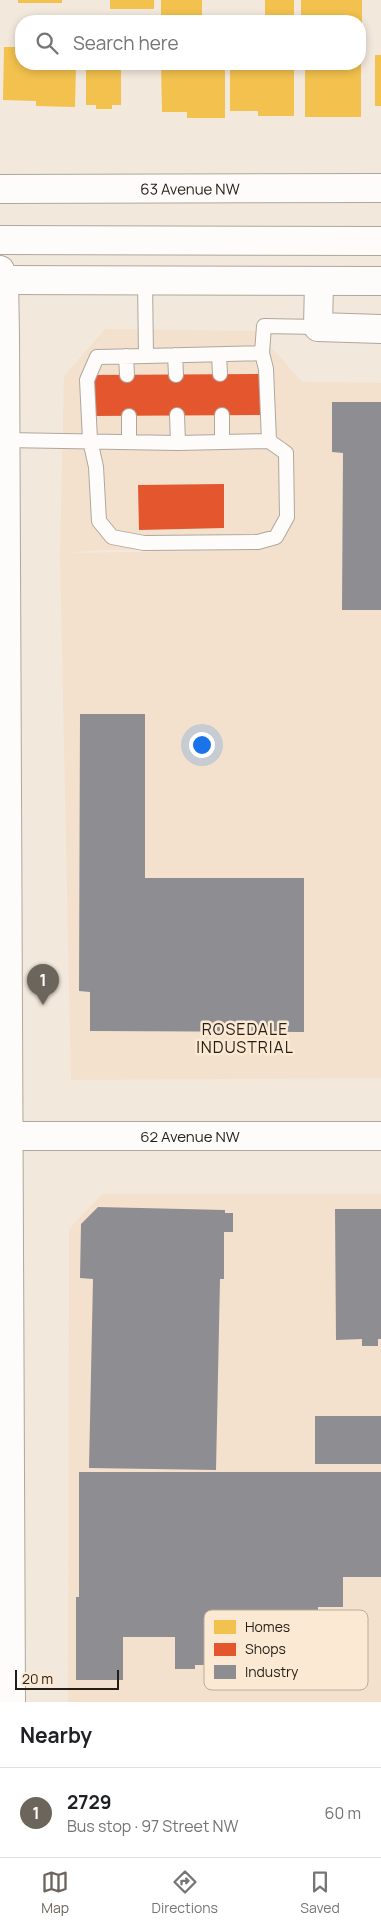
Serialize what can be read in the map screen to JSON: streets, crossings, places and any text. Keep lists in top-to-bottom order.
{
  "streets": {
    "street": ["63 Avenue NW", "62 Avenue NW"]
  },
  "districts": ["ROSEDALE INDUSTRIAL"],
  "legend": ["Homes", "Shops", "Industry"],
  "scale_bar": "20 m",
  "page": {
    "search": "Search here",
    "pins": "1",
    "scale": "20 m",
    "heading": "Nearby",
    "list": [
      {
        "mark": "1",
        "name": "2729",
        "note": "Bus stop · 97 Street NW",
        "value": "60 m"
      }
    ],
    "nav": ["Map", "Directions", "Saved"]
  }
}
